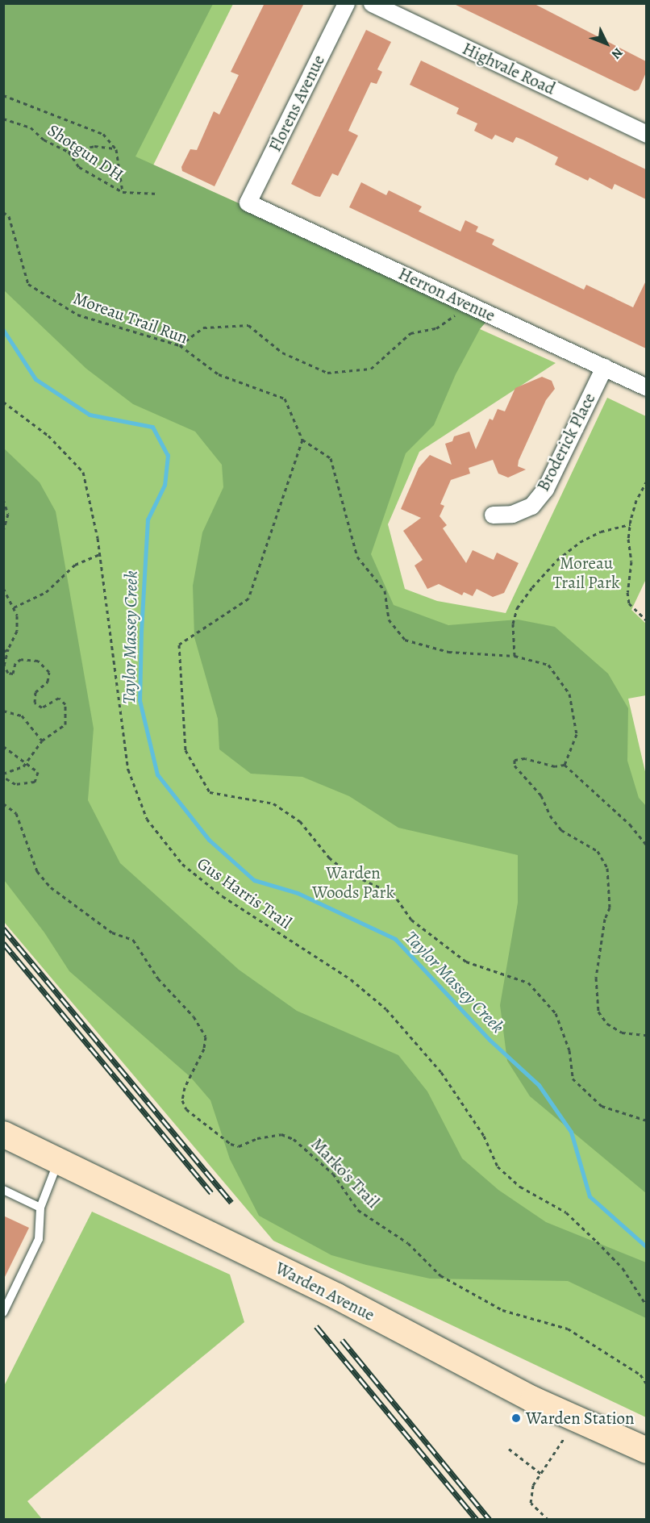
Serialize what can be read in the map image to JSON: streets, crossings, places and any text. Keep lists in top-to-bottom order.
{
  "streets": {
    "main road": ["Warden Avenue"],
    "street": [
      "Highvale Road",
      "Florens Avenue",
      "Herron Avenue",
      "Broderick Place"
    ],
    "path": [
      "Shotgun DH",
      "Moreau Trail Run",
      "Gus Harris Trail",
      "Marko's Trail"
    ]
  },
  "crossings": [
    ["Florens Avenue", "Herron Avenue"],
    ["Herron Avenue", "Broderick Place"]
  ],
  "water": ["Taylor Massey Creek"],
  "parks": ["Moreau Trail Park", "Warden Woods Park"],
  "places": ["Warden Station"],
  "north": "bottom right"
}
